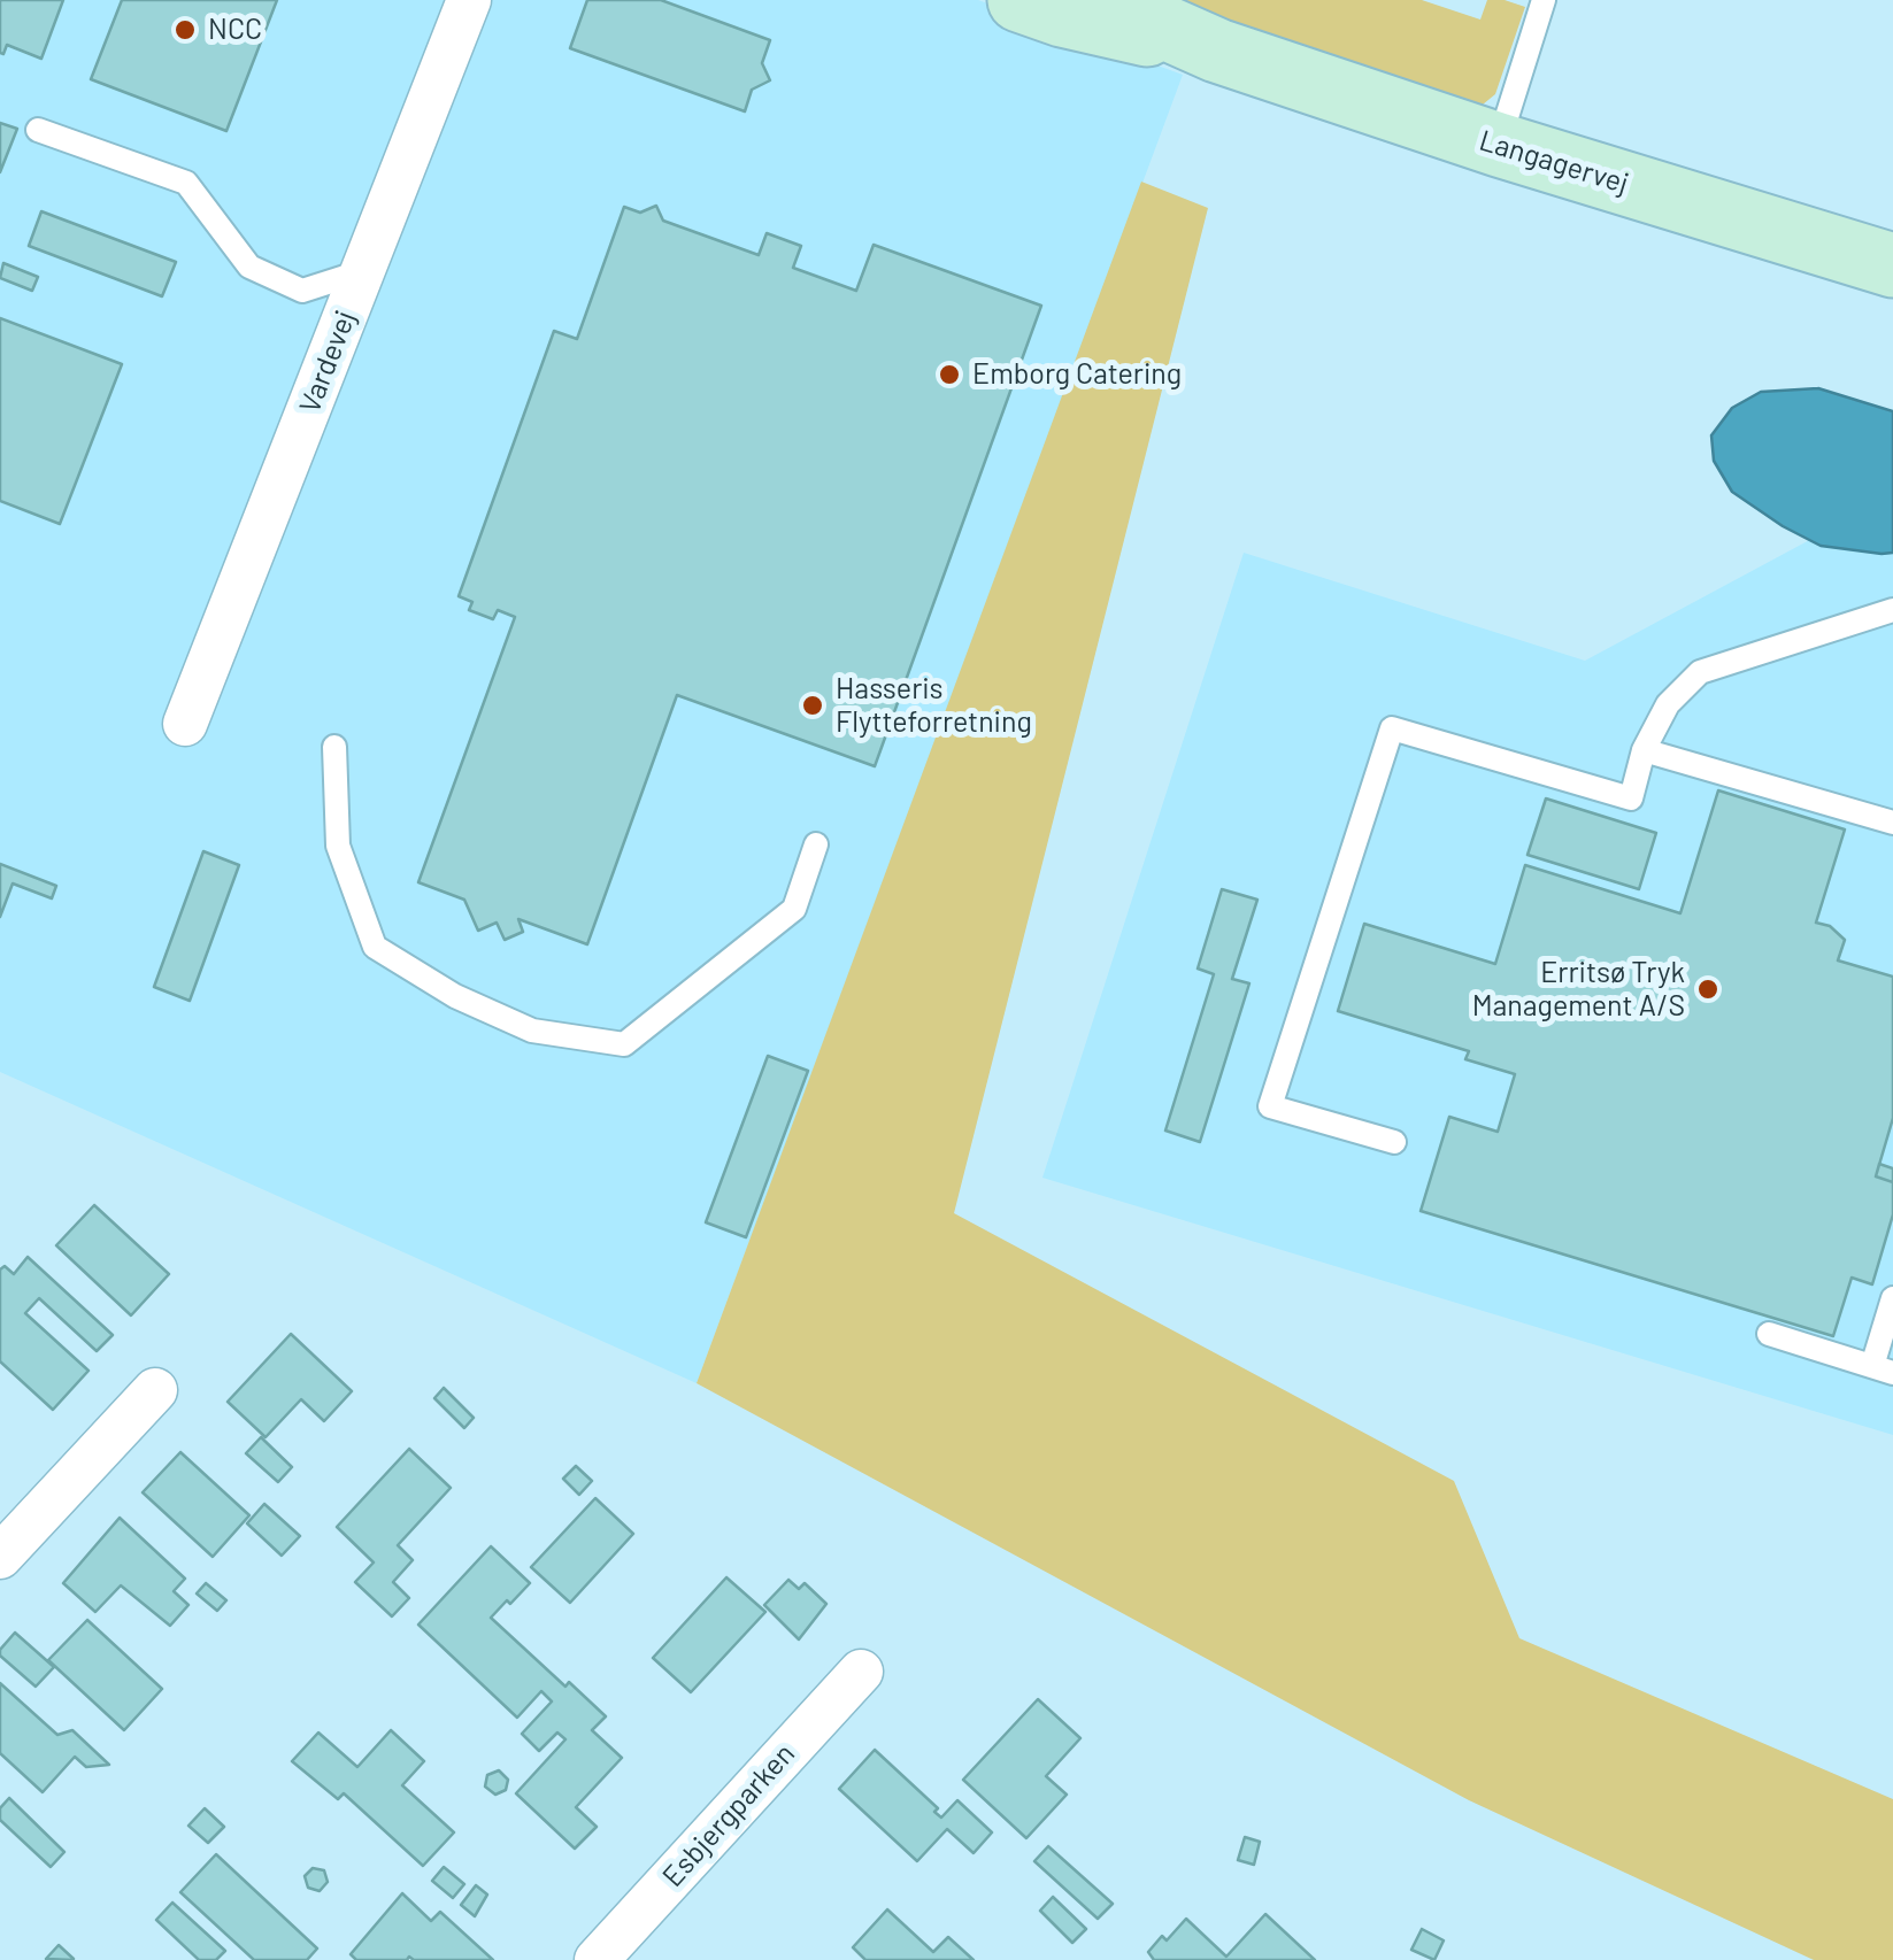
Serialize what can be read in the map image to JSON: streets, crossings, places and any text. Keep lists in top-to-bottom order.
{
  "streets": {
    "street": ["Langagervej", "Vardevej", "Esbjergparken"]
  },
  "places": [
    "NCC",
    "Emborg Catering",
    "Hasseris Flytteforretning",
    "Erritsø Tryk Management A/S"
  ]
}
